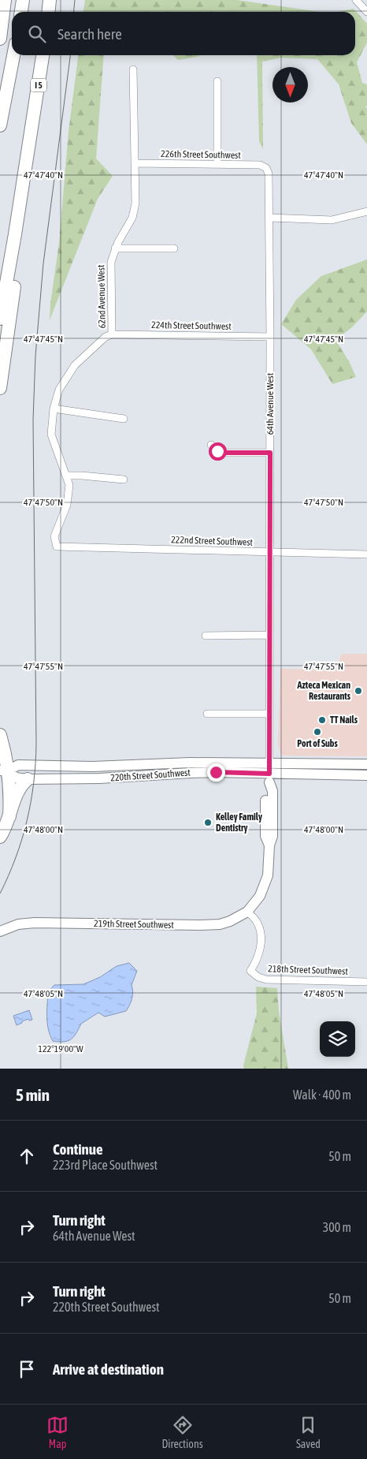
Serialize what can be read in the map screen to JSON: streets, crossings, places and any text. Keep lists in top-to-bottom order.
{
  "streets": {
    "highway": ["I 5"],
    "main road": ["64th Avenue West", "220th Street Southwest", "219th Street Southwest"],
    "street": [
      "226th Street Southwest",
      "62nd Avenue West",
      "224th Street Southwest",
      "222nd Street Southwest",
      "218th Street Southwest"
    ]
  },
  "crossings": [
    ["226th Street Southwest", "62nd Avenue West"],
    ["226th Street Southwest", "64th Avenue West"],
    ["62nd Avenue West", "224th Street Southwest"],
    ["62nd Avenue West", "222nd Street Southwest"],
    ["224th Street Southwest", "64th Avenue West"],
    ["64th Avenue West", "222nd Street Southwest"],
    ["64th Avenue West", "220th Street Southwest"],
    ["64th Avenue West", "219th Street Southwest"],
    ["64th Avenue West", "218th Street Southwest"],
    ["219th Street Southwest", "218th Street Southwest"]
  ],
  "places": [
    "Azteca Mexican Restaurants",
    "TT Nails",
    "Port of Subs",
    "Kelley Family Dentistry"
  ],
  "north": "bottom",
  "page": {
    "search": "Search here",
    "heading": ["5 min", "Walk · 400 m"],
    "list": [
      ["Continue", "223rd Place Southwest", "50 m"],
      ["Turn right", "64th Avenue West", "300 m"],
      ["Turn right", "220th Street Southwest", "50 m"],
      "Arrive at destination"
    ],
    "nav": ["Map", "Directions", "Saved"]
  },
  "coordinates": [
    "47°47'40\"N",
    "47°47'45\"N",
    "47°47'50\"N",
    "47°47'55\"N",
    "47°48'00\"N",
    "47°48'05\"N",
    "122°19'00\"W"
  ]
}
